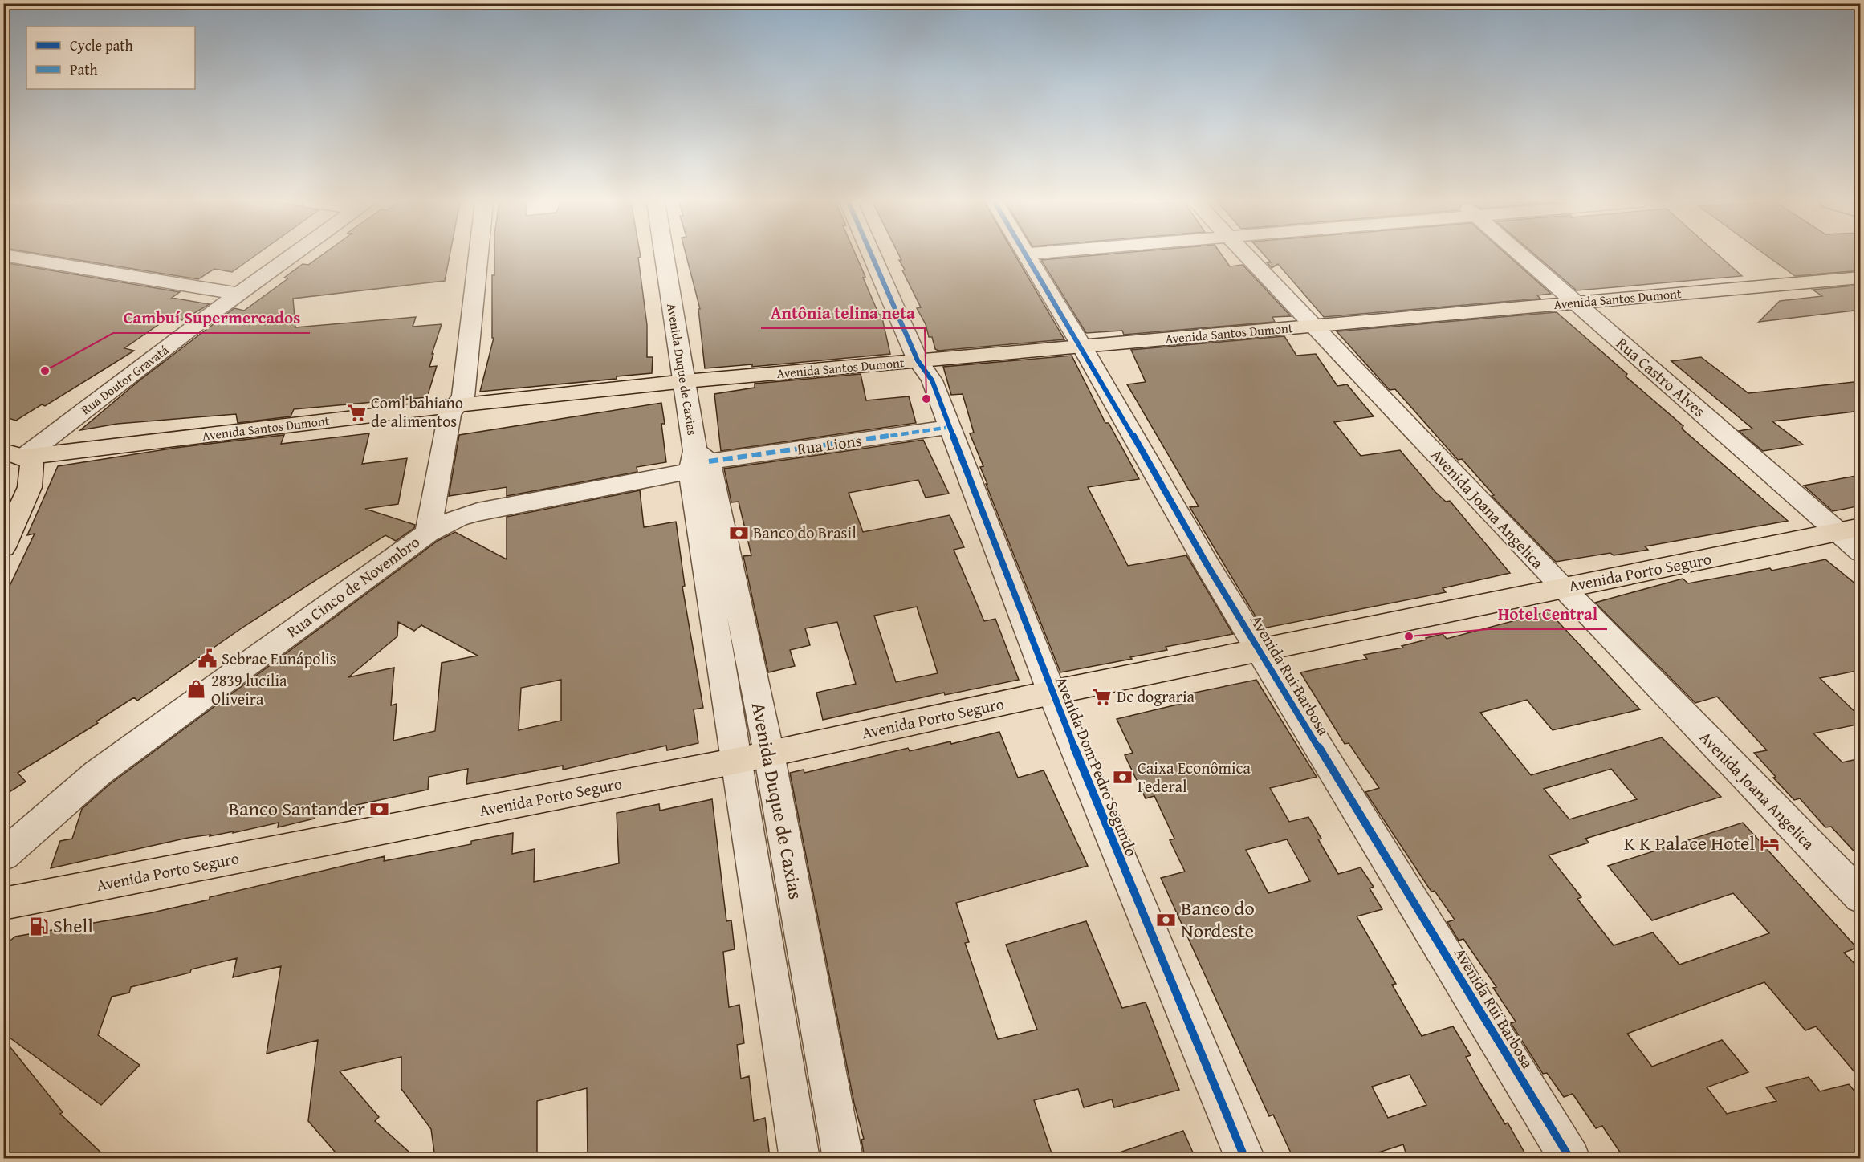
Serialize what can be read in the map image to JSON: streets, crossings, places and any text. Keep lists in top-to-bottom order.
{
  "streets": {
    "main road": ["Avenida Santos Dumont", "Avenida Porto Seguro"],
    "street": [
      "Avenida Duque de Caxias",
      "Rua Castro Alves",
      "Rua Doutor Gravatá",
      "Rua Lions",
      "Avenida Joana Angelica",
      "Rua Cinco de Novembro",
      "Avenida Rui Barbosa",
      "Avenida Dom Pedro Segundo"
    ]
  },
  "crossings": [
    ["Avenida Santos Dumont", "Avenida Duque de Caxias"],
    ["Avenida Santos Dumont", "Rua Castro Alves"],
    ["Avenida Santos Dumont", "Rua Doutor Gravatá"],
    ["Avenida Santos Dumont", "Avenida Joana Angelica"],
    ["Avenida Santos Dumont", "Avenida Rui Barbosa"],
    ["Avenida Santos Dumont", "Avenida Dom Pedro Segundo"],
    ["Avenida Duque de Caxias", "Rua Lions"],
    ["Avenida Duque de Caxias", "Avenida Porto Seguro"],
    ["Avenida Duque de Caxias", "Rua Cinco de Novembro"],
    ["Rua Castro Alves", "Avenida Porto Seguro"],
    ["Rua Lions", "Rua Cinco de Novembro"],
    ["Rua Lions", "Avenida Dom Pedro Segundo"],
    ["Avenida Joana Angelica", "Avenida Porto Seguro"],
    ["Avenida Porto Seguro", "Avenida Rui Barbosa"],
    ["Avenida Porto Seguro", "Avenida Dom Pedro Segundo"]
  ],
  "places": {
    "other": ["Cambuí Supermercados", "Antônia telina neta", "Hotel Central"],
    "supermarket": ["Coml bahiano de alimentos", "Dc dograria"],
    "bank": [
      "Banco do Brasil",
      "Caixa Econômica Federal",
      "Banco Santander",
      "Banco do Nordeste"
    ],
    "public building": ["Sebrae Eunápolis"],
    "shop": ["2839 lucilia Oliveira"],
    "hotel": ["K K Palace Hotel"],
    "fuel station": ["Shell"]
  },
  "legend": ["Cycle path", "Path"]
}
